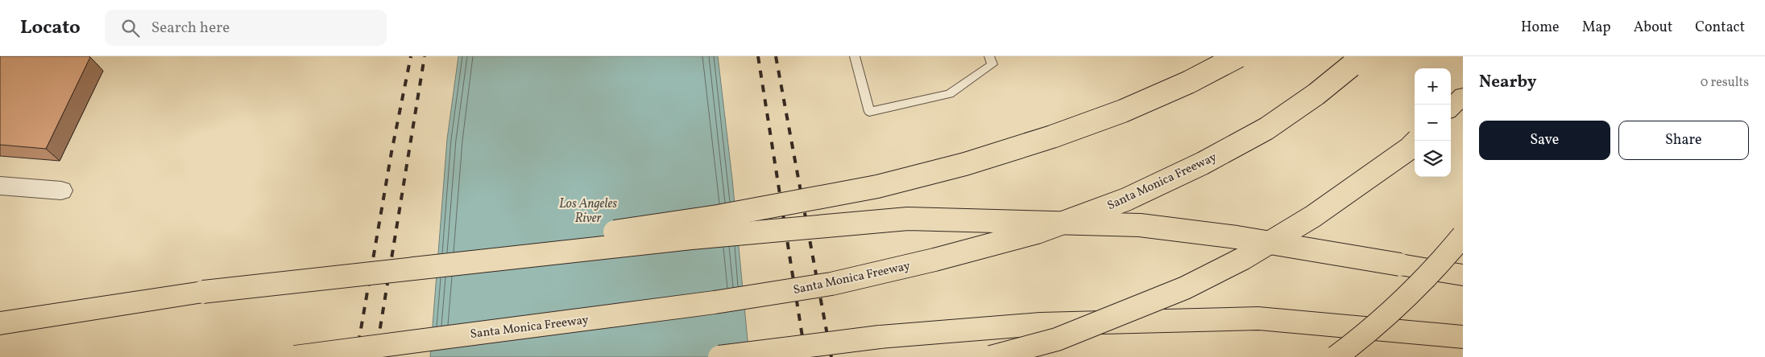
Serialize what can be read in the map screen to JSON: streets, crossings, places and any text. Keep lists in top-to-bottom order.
{
  "streets": {
    "highway": ["Santa Monica Freeway"]
  },
  "water": ["Los Angeles River"],
  "page": {
    "header": "Locato",
    "search": "Search here",
    "nav": [
      "Home",
      "Map",
      "About",
      "Contact"
    ],
    "heading": ["Nearby", "0 results"],
    "map_buttons": ["+", "−"],
    "buttons": ["Save", "Share"]
  }
}
